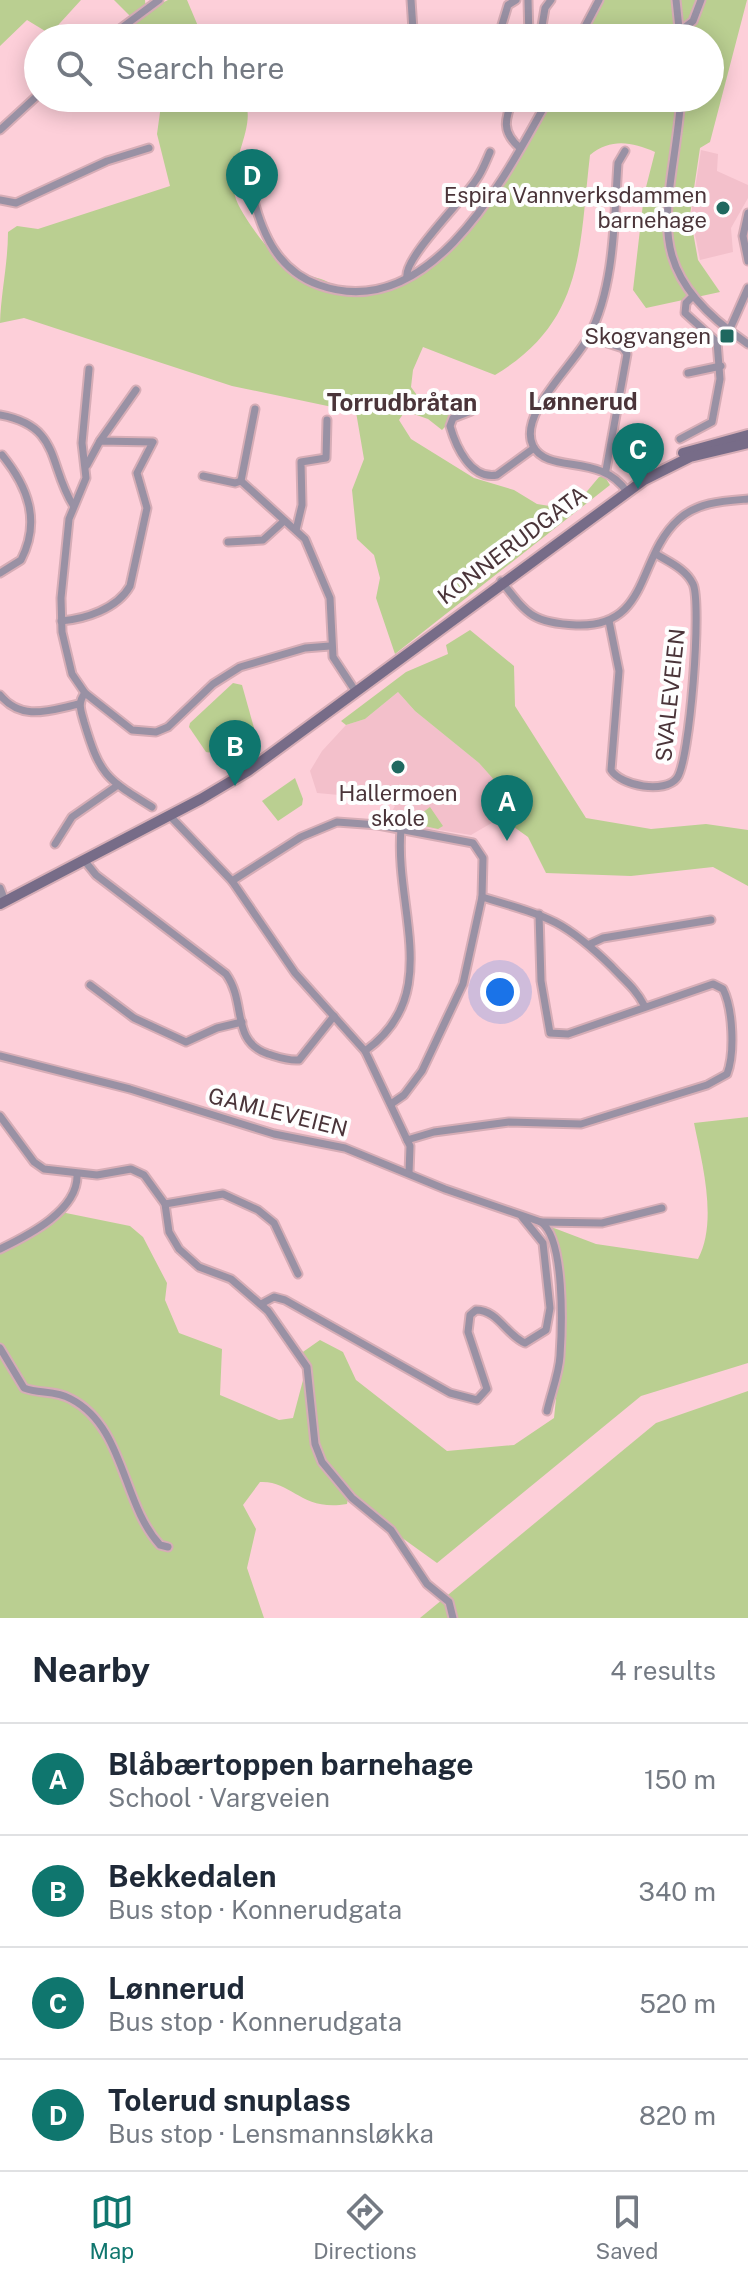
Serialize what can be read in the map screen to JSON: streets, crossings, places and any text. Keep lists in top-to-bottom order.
{
  "streets": {
    "main road": ["KONNERUDGATA"],
    "street": ["SVALEVEIEN", "GAMLEVEIEN"]
  },
  "districts": ["Lønnerud", "Torrudbråtan"],
  "places": {
    "other": ["Espira Vannverksdammen barnehage", "Hallermoen skole"],
    "transit": ["Skogvangen"]
  },
  "page": {
    "search": "Search here",
    "pins": [
      "D",
      "C",
      "B",
      "A"
    ],
    "heading": ["Nearby", "4 results"],
    "list": [
      {
        "mark": "A",
        "name": "Blåbærtoppen barnehage",
        "note": "School · Vargveien",
        "value": "150 m"
      },
      {
        "mark": "B",
        "name": "Bekkedalen",
        "note": "Bus stop · Konnerudgata",
        "value": "340 m"
      },
      {
        "mark": "C",
        "name": "Lønnerud",
        "note": "Bus stop · Konnerudgata",
        "value": "520 m"
      },
      {
        "mark": "D",
        "name": "Tolerud snuplass",
        "note": "Bus stop · Lensmannsløkka",
        "value": "820 m"
      }
    ],
    "nav": ["Map", "Directions", "Saved"]
  }
}
